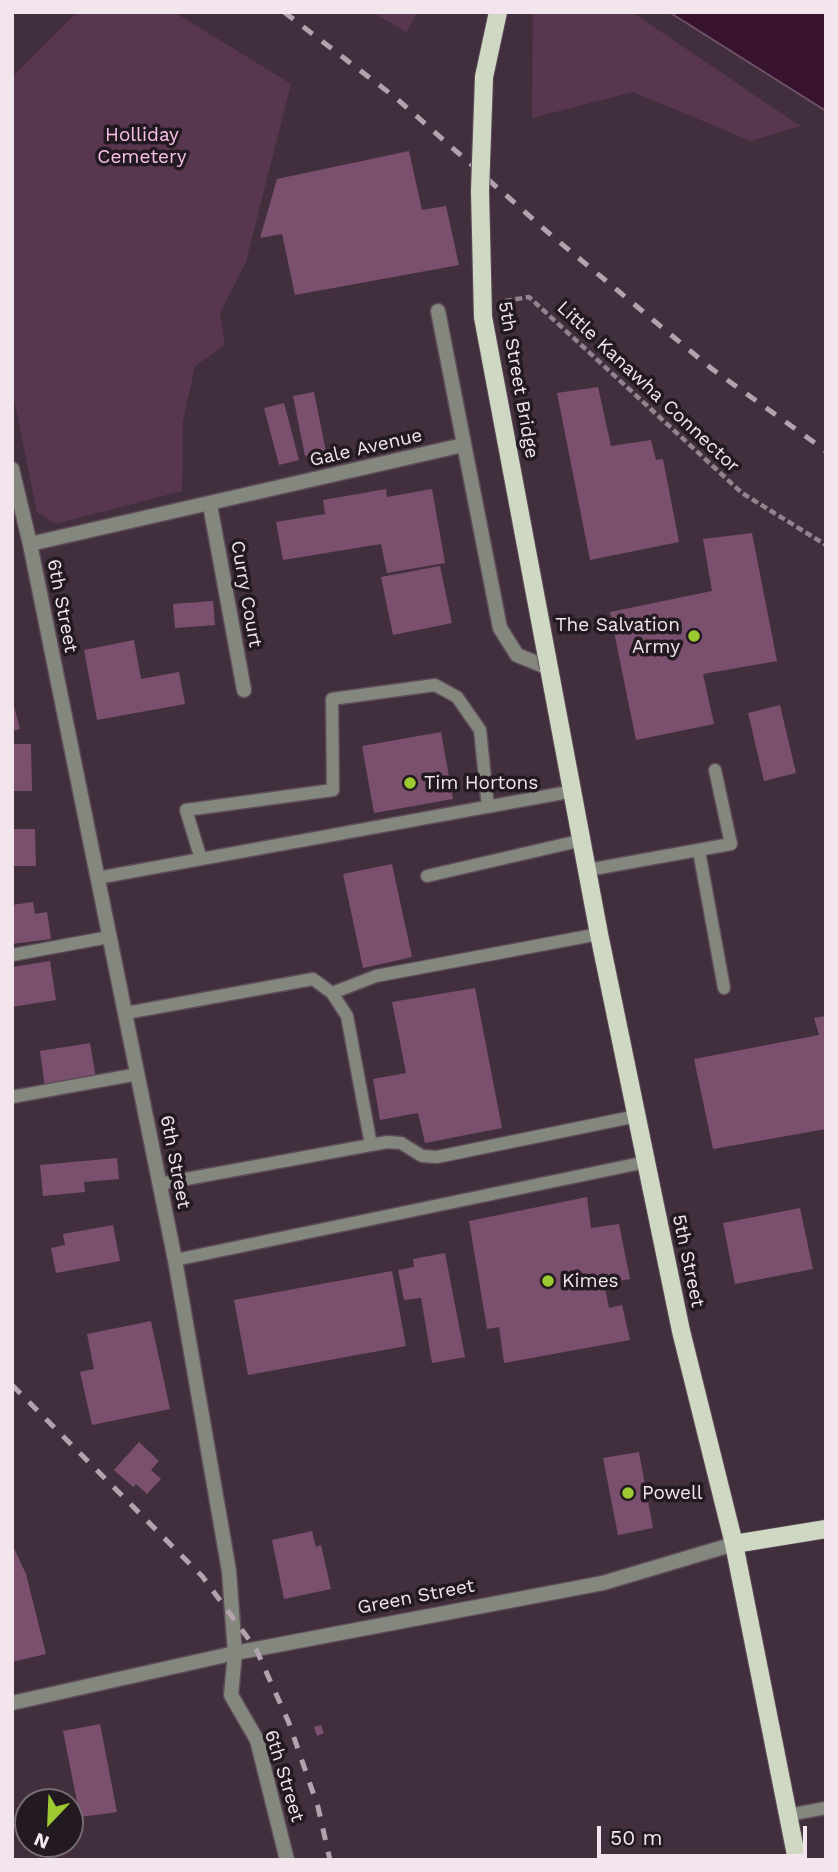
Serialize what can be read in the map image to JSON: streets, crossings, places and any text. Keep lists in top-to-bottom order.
{
  "streets": {
    "main road": ["5th Street Bridge", "5th Street", "Green Street"],
    "street": ["Gale Avenue", "Curry Court", "6th Street"],
    "path": ["Little Kanawha Connector"]
  },
  "crossings": [
    ["5th Street Bridge", "5th Street"],
    ["Gale Avenue", "Curry Court"],
    ["Gale Avenue", "6th Street"],
    ["6th Street", "Green Street"],
    ["5th Street", "Green Street"]
  ],
  "parks": ["Holliday Cemetery"],
  "places": [
    "The Salvation Army",
    "Tim Hortons",
    "Kimes",
    "Powell"
  ],
  "scale_bar": "50 m",
  "north": "bottom left"
}
